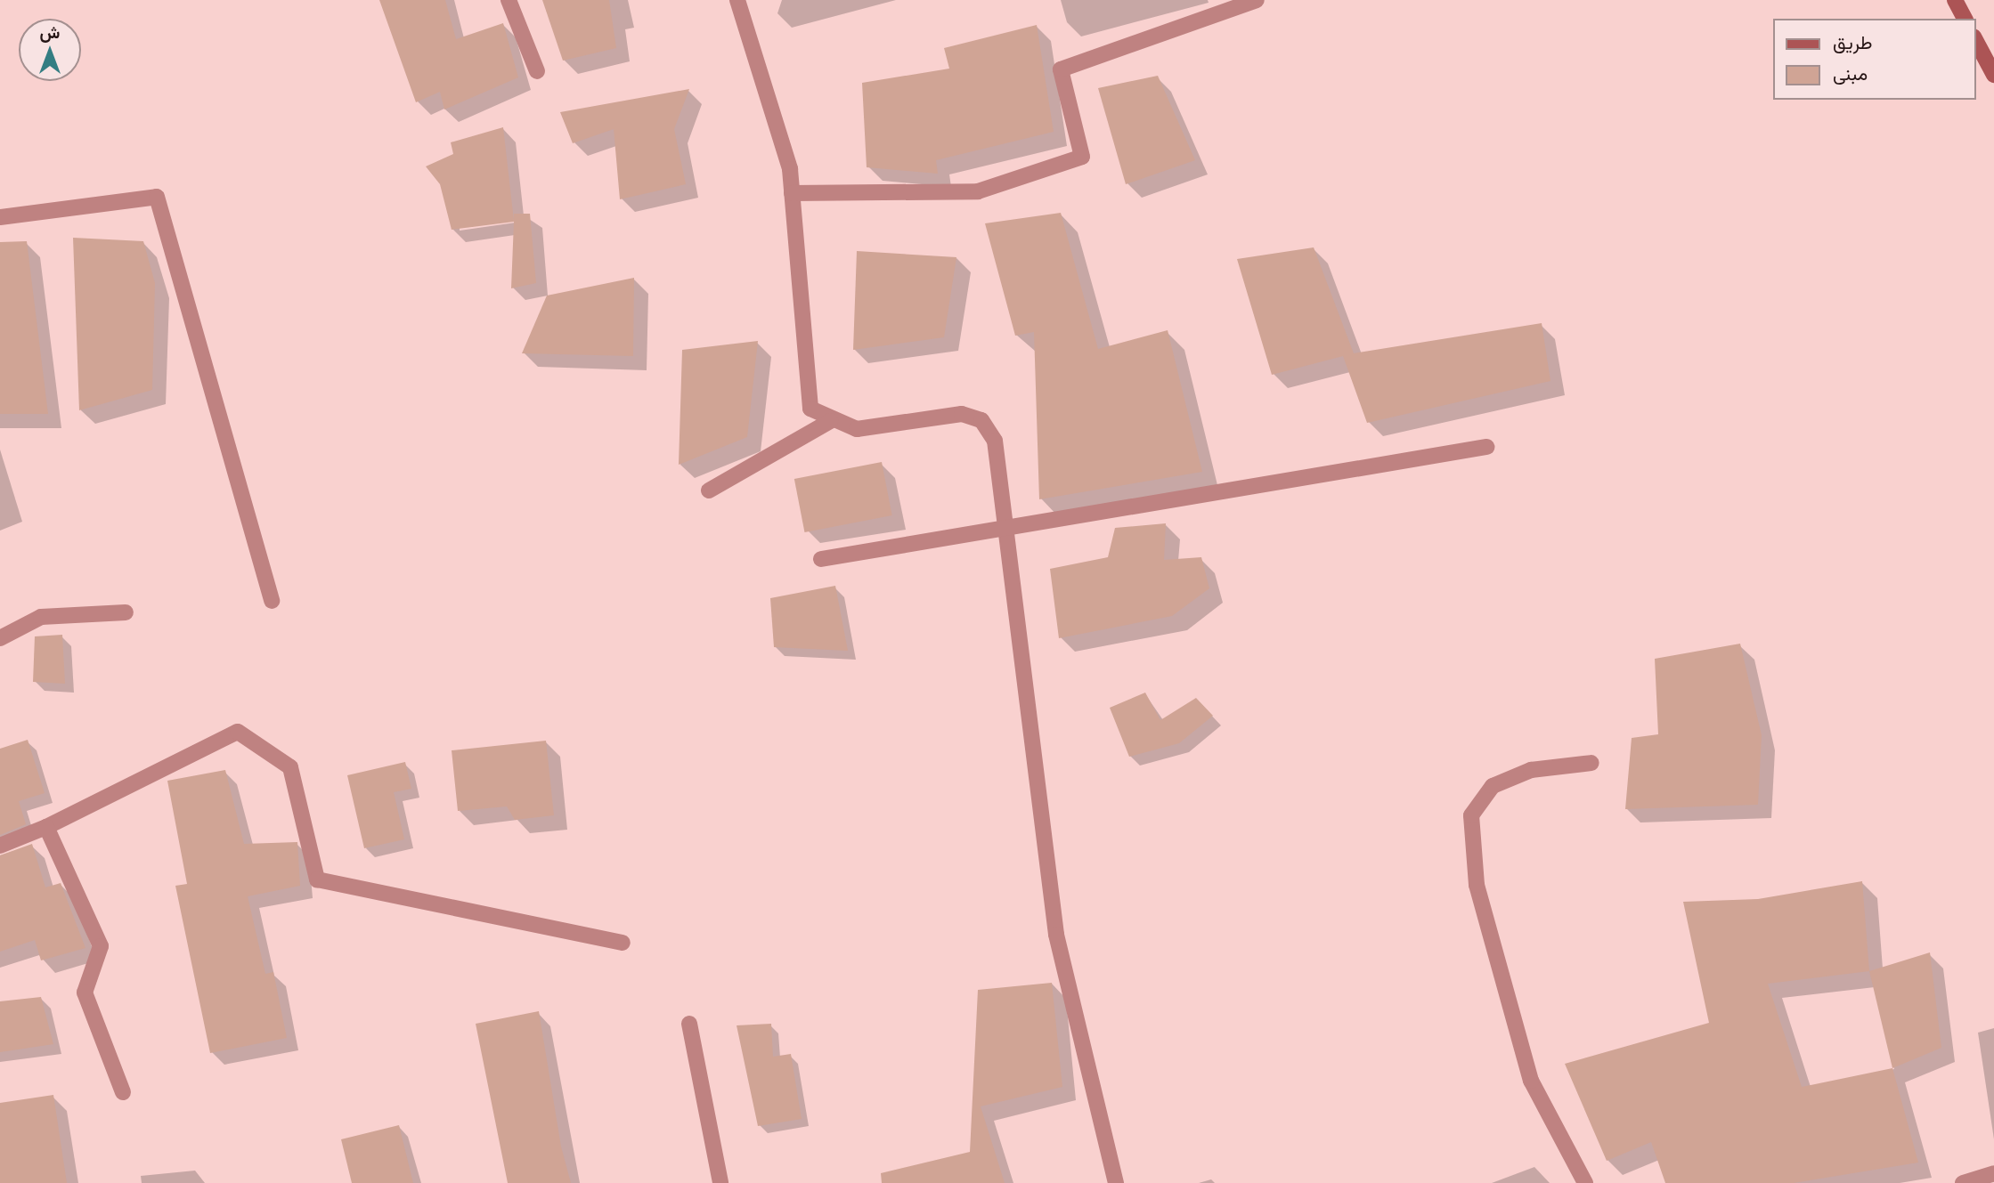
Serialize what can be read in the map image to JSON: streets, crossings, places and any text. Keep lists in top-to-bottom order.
{
  "legend": ["طريق", "مبنى"],
  "north": "top"
}
